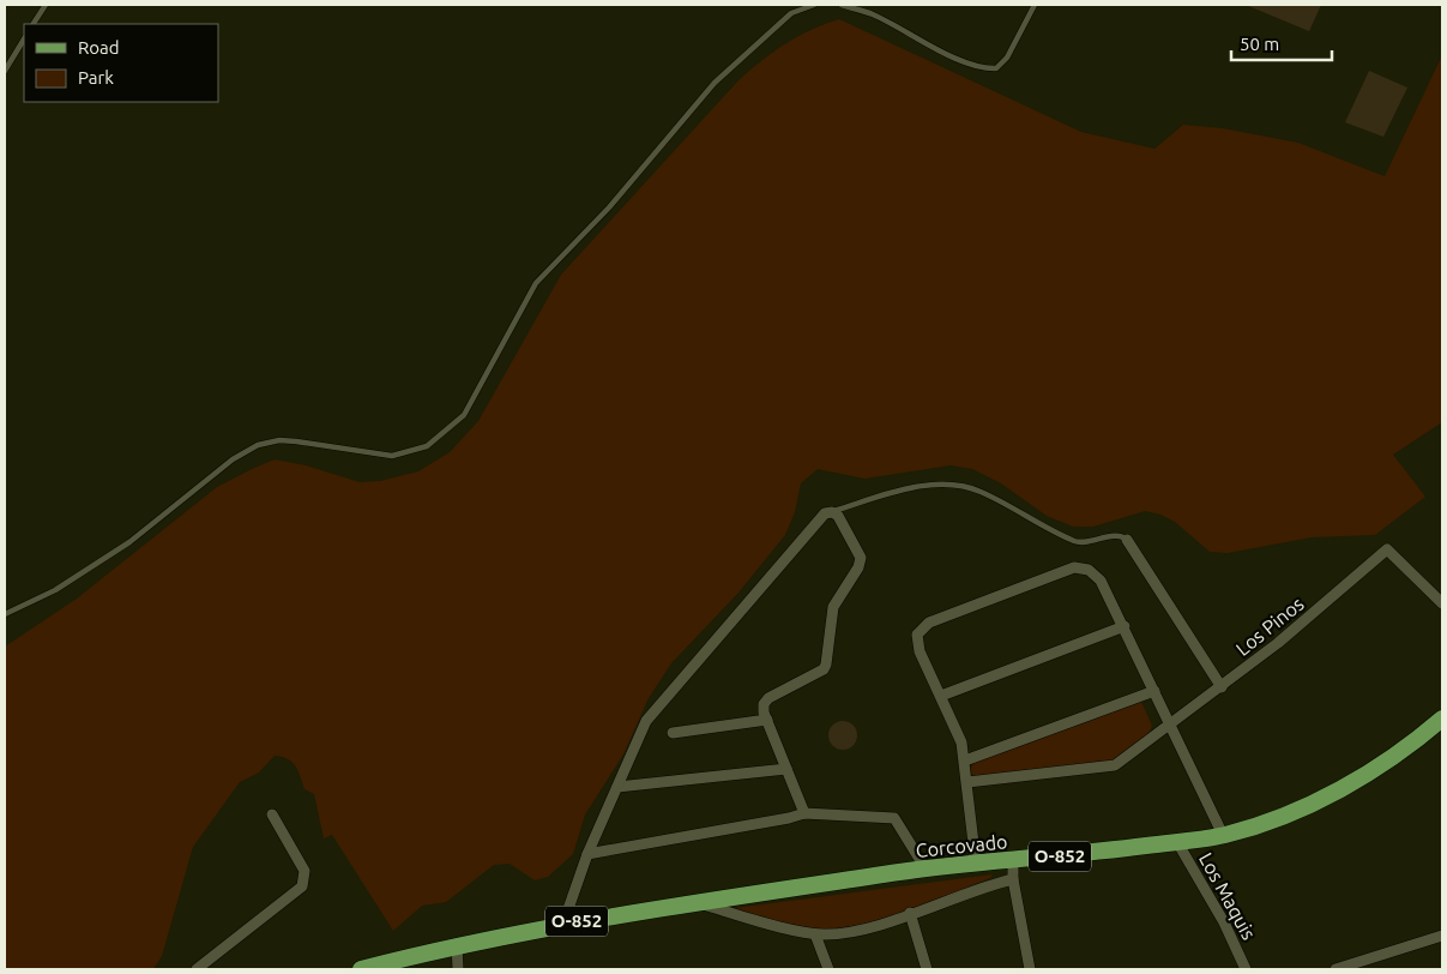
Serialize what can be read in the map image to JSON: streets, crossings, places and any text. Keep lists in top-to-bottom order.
{
  "streets": {
    "main road": ["Corcovado", "O-852"],
    "street": ["Los Pinos", "Los Maquis"]
  },
  "crossings": [
    ["Corcovado", "O-852"],
    ["Corcovado", "Los Maquis"]
  ],
  "legend": ["Road", "Park"],
  "scale_bar": "50 m"
}
